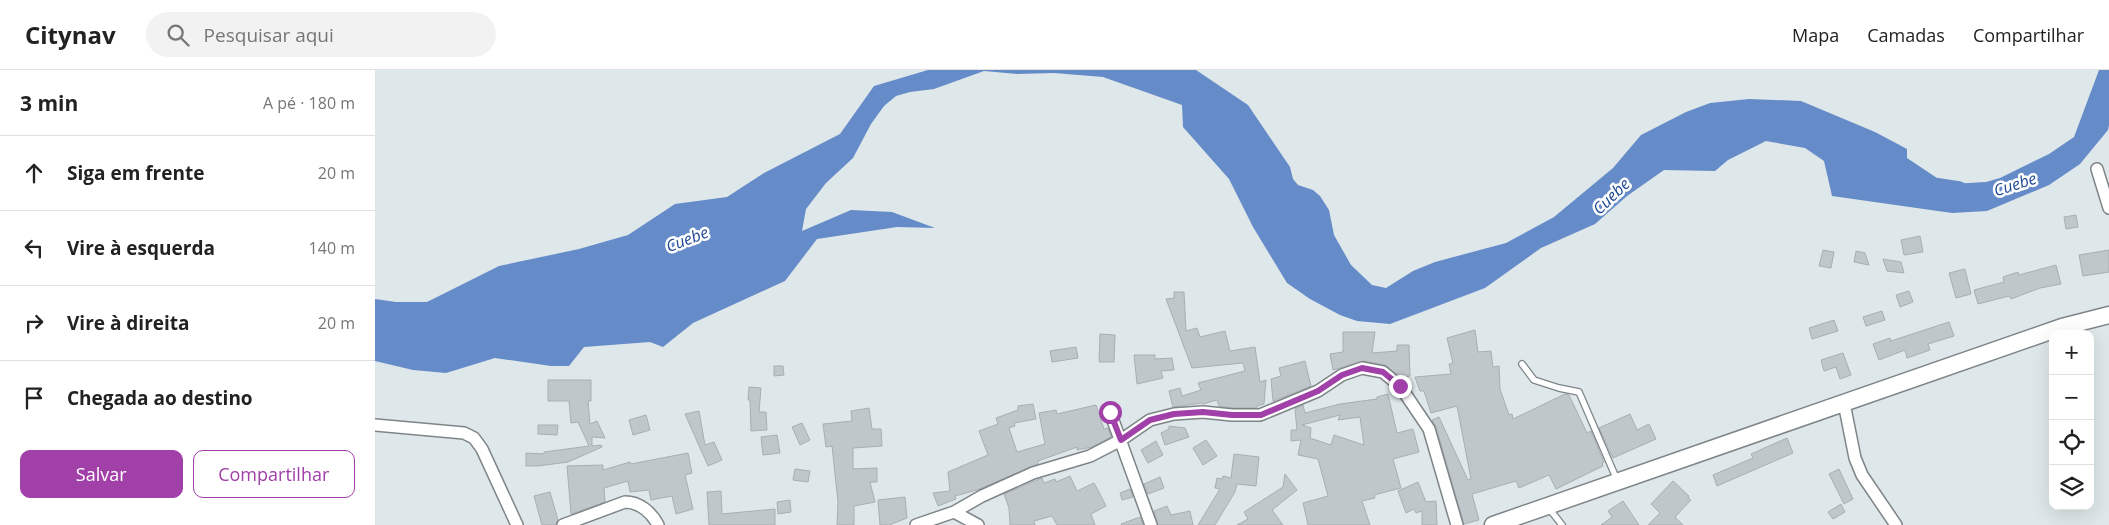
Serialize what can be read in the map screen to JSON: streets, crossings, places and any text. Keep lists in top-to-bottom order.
{
  "water": ["Cuebe"],
  "page": {
    "header": "Citynav",
    "search": "Pesquisar aqui",
    "nav": ["Mapa", "Camadas", "Compartilhar"],
    "heading": ["3 min", "A pé · 180 m"],
    "list": [
      ["Siga em frente", "20 m"],
      ["Vire à esquerda", "140 m"],
      ["Vire à direita", "20 m"],
      "Chegada ao destino"
    ],
    "map_buttons": ["+", "−"],
    "buttons": ["Salvar", "Compartilhar"]
  }
}
